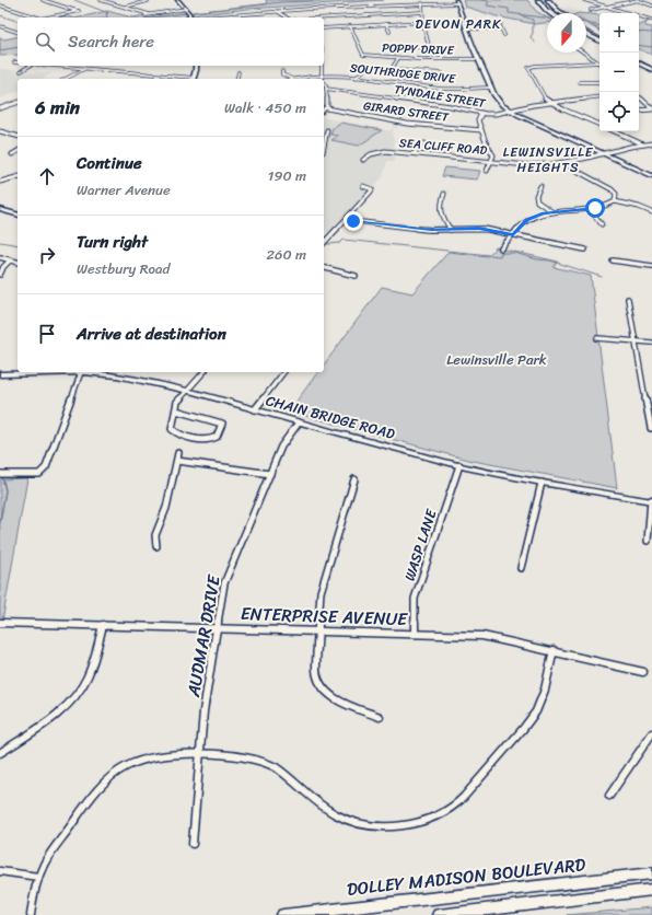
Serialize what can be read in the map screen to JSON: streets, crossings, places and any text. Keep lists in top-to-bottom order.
{
  "streets": {
    "main road": ["CHAIN BRIDGE ROAD", "DOLLEY MADISON BOULEVARD"],
    "street": [
      "POPPY DRIVE",
      "SOUTHRIDGE DRIVE",
      "TYNDALE STREET",
      "GIRARD STREET",
      "SEA CLIFF ROAD",
      "WASP LANE",
      "ENTERPRISE AVENUE",
      "AUDMAR DRIVE"
    ]
  },
  "crossings": [
    ["CHAIN BRIDGE ROAD", "WASP LANE"],
    ["CHAIN BRIDGE ROAD", "AUDMAR DRIVE"],
    ["WASP LANE", "ENTERPRISE AVENUE"],
    ["ENTERPRISE AVENUE", "AUDMAR DRIVE"]
  ],
  "districts": ["DEVON PARK", "LEWINSVILLE HEIGHTS"],
  "parks": ["Lewinsville Park"],
  "north": "bottom",
  "page": {
    "map_buttons": ["+", "−"],
    "search": "Search here",
    "heading": ["6 min", "Walk · 450 m"],
    "list": [
      ["Continue", "Warner Avenue", "190 m"],
      ["Turn right", "Westbury Road", "260 m"],
      "Arrive at destination"
    ]
  }
}
